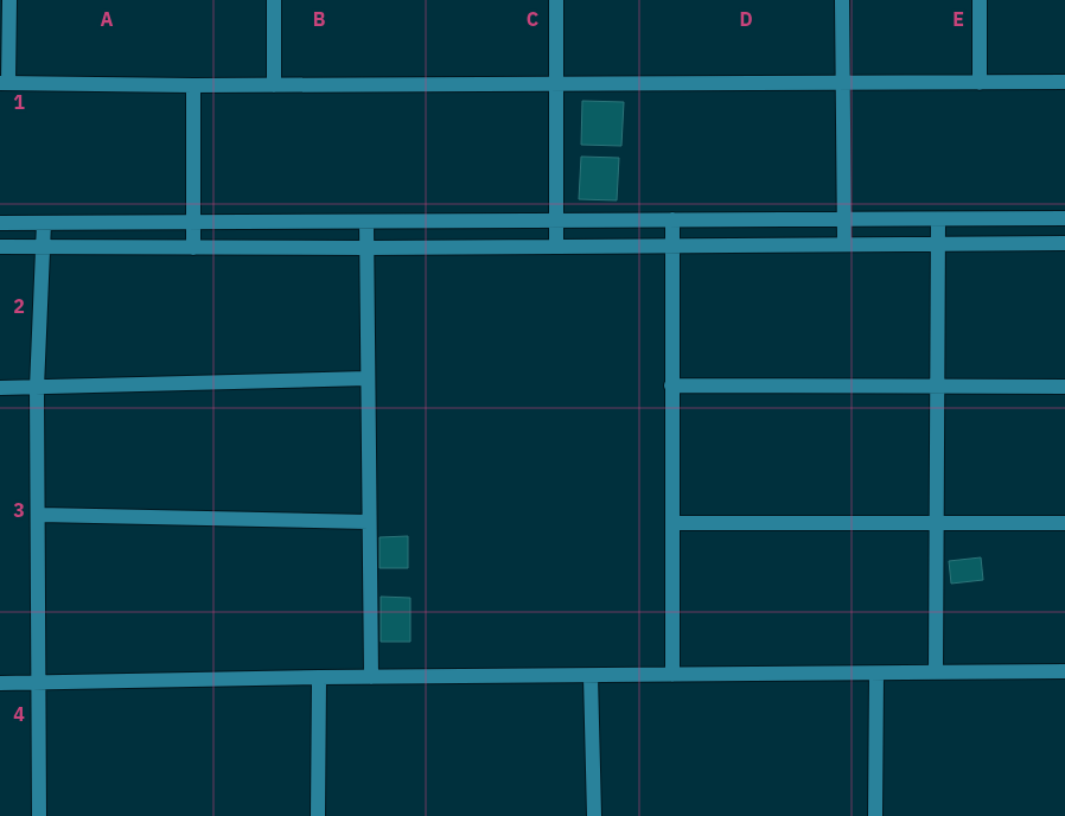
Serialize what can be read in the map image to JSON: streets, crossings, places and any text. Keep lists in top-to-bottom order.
{
  "grid": {
    "columns": [
      "A",
      "B",
      "C",
      "D",
      "E"
    ],
    "rows": [
      "1",
      "2",
      "3",
      "4"
    ]
  }
}
